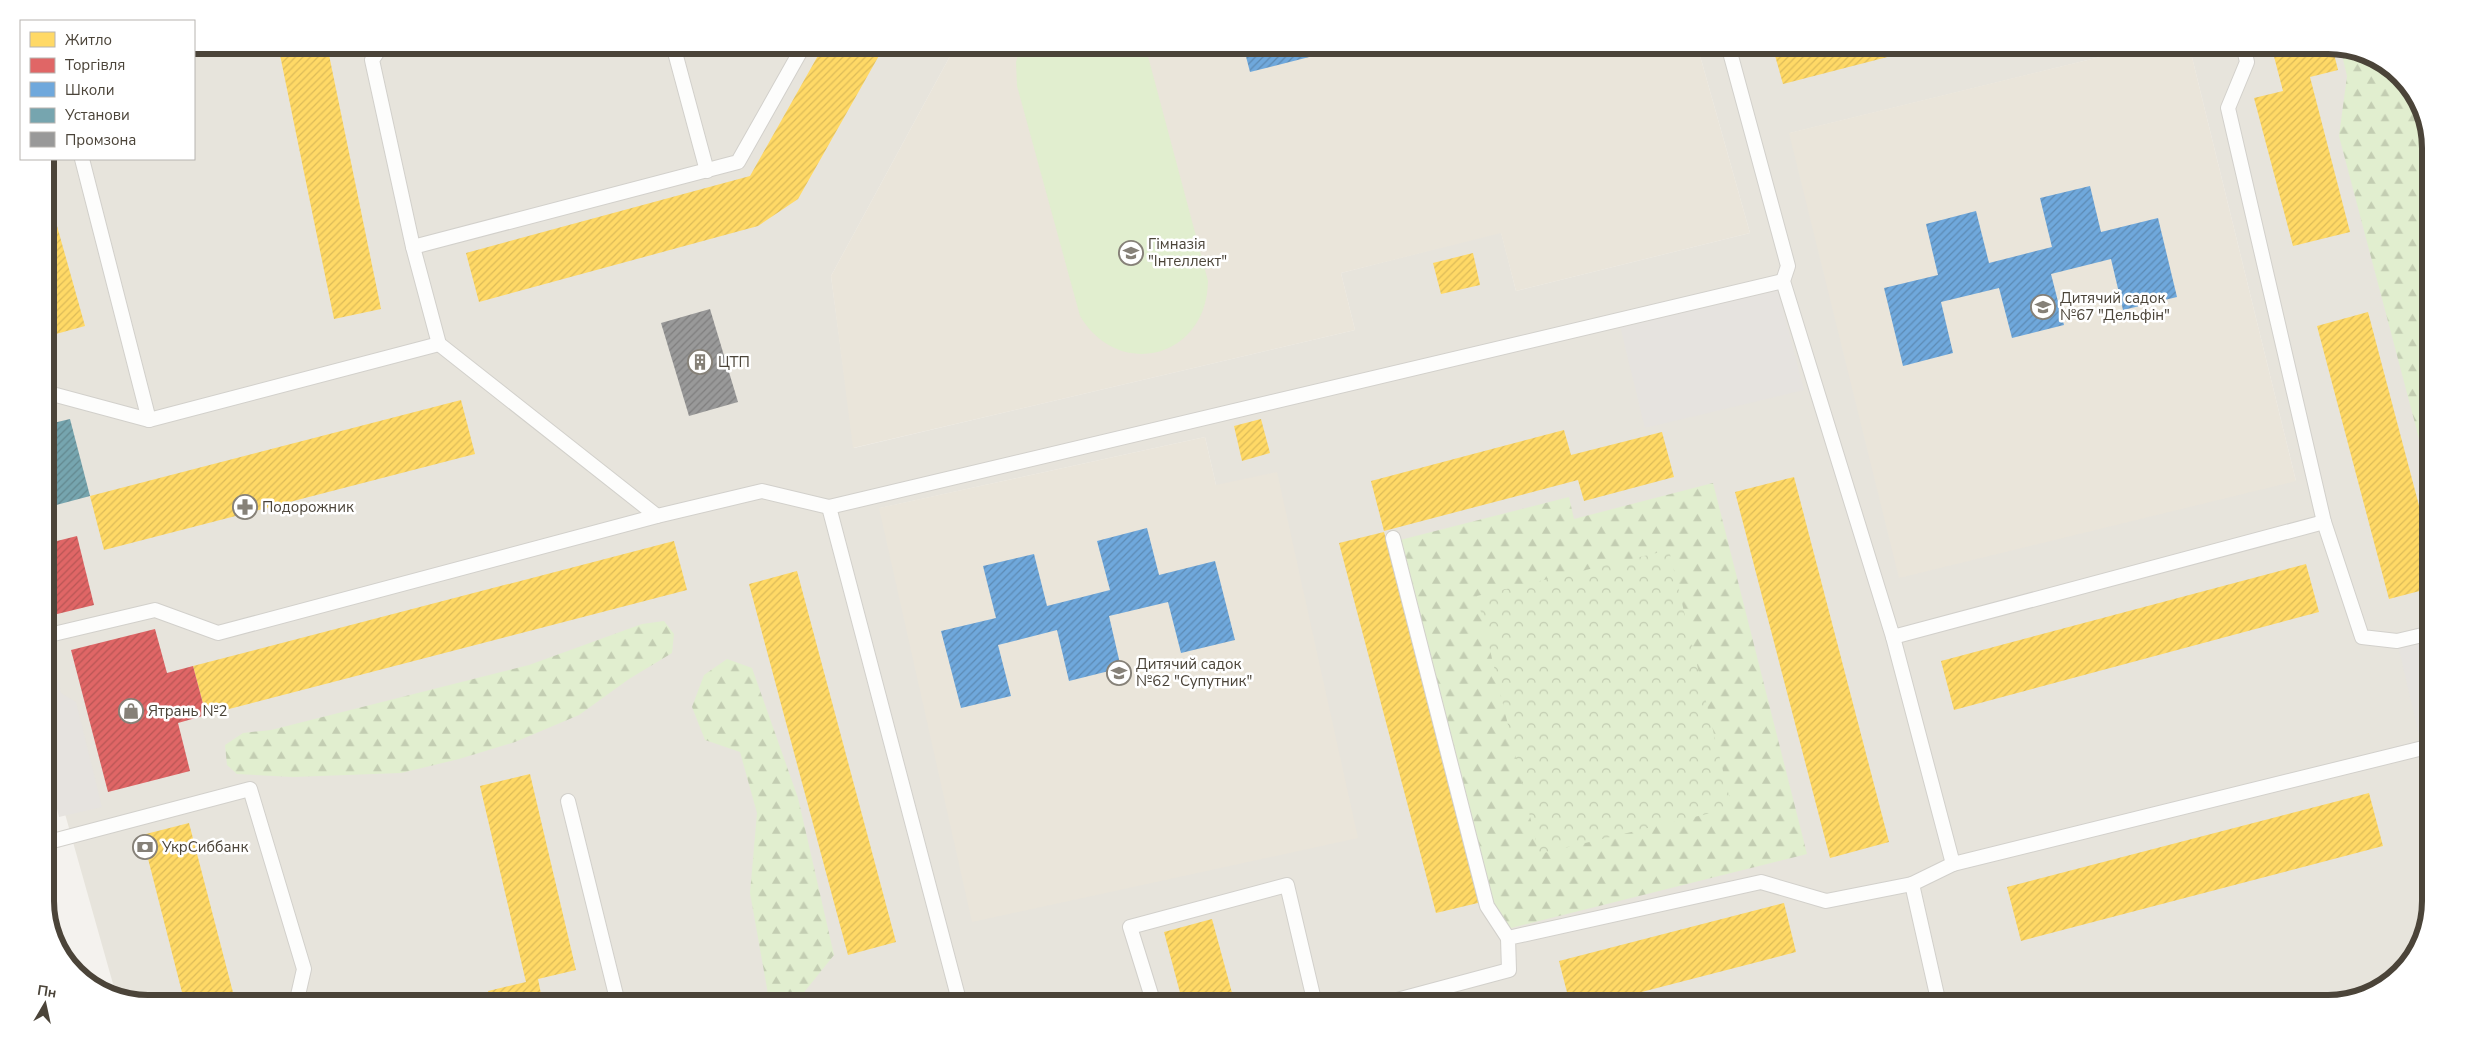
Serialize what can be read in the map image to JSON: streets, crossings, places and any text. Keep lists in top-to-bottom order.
{
  "places": {
    "school or university": ["Гімназія \"Інтеллект\"", "Дитячий садок №67 \"Дельфін\"", "Дитячий садок №62 \"Супутник\""],
    "building": ["ЦТП"],
    "pharmacy": ["Подорожник"],
    "shop": ["Ятрань №2"],
    "bank": ["УкрСиббанк"]
  },
  "legend": [
    "Житло",
    "Торгівля",
    "Школи",
    "Установи",
    "Промзона"
  ],
  "north": "top"
}
